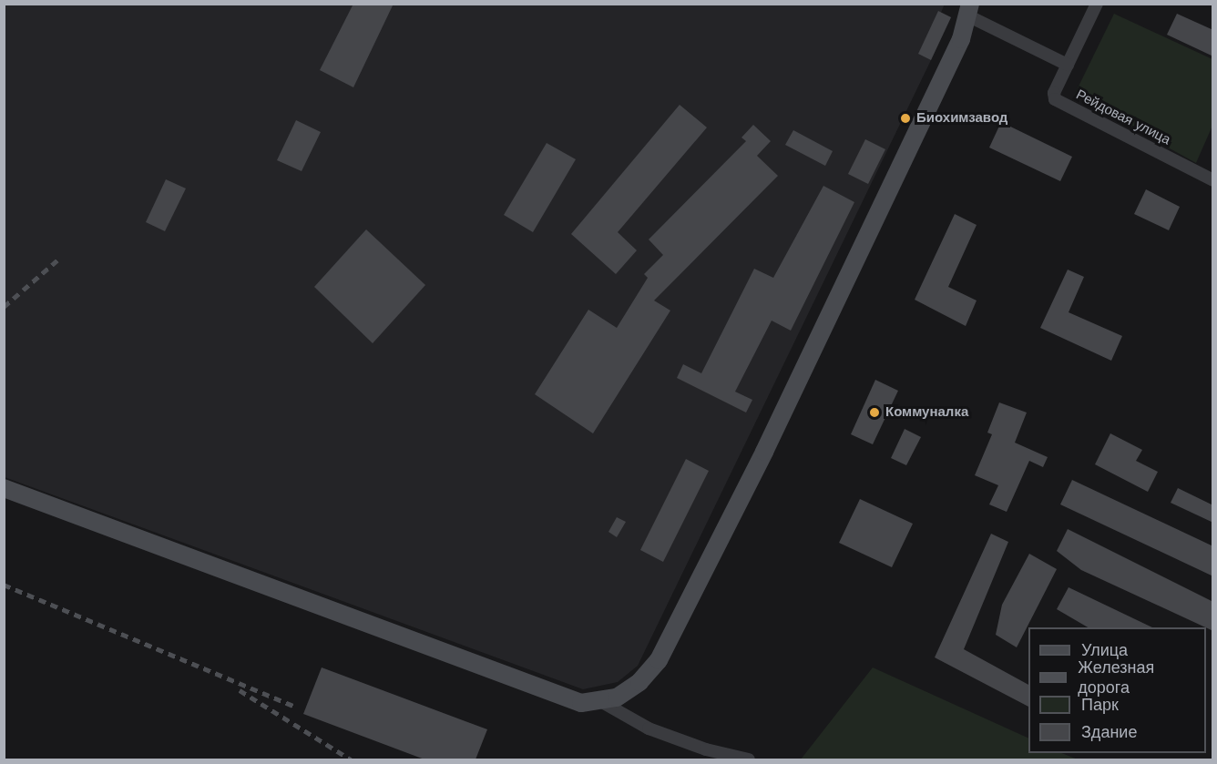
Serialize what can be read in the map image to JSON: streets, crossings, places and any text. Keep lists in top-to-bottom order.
{
  "streets": {
    "street": ["Рейдовая улица"]
  },
  "places": ["Биохимзавод", "Коммуналка"],
  "legend": [
    "Улица",
    "Железная дорога",
    "Парк",
    "Здание"
  ]
}
